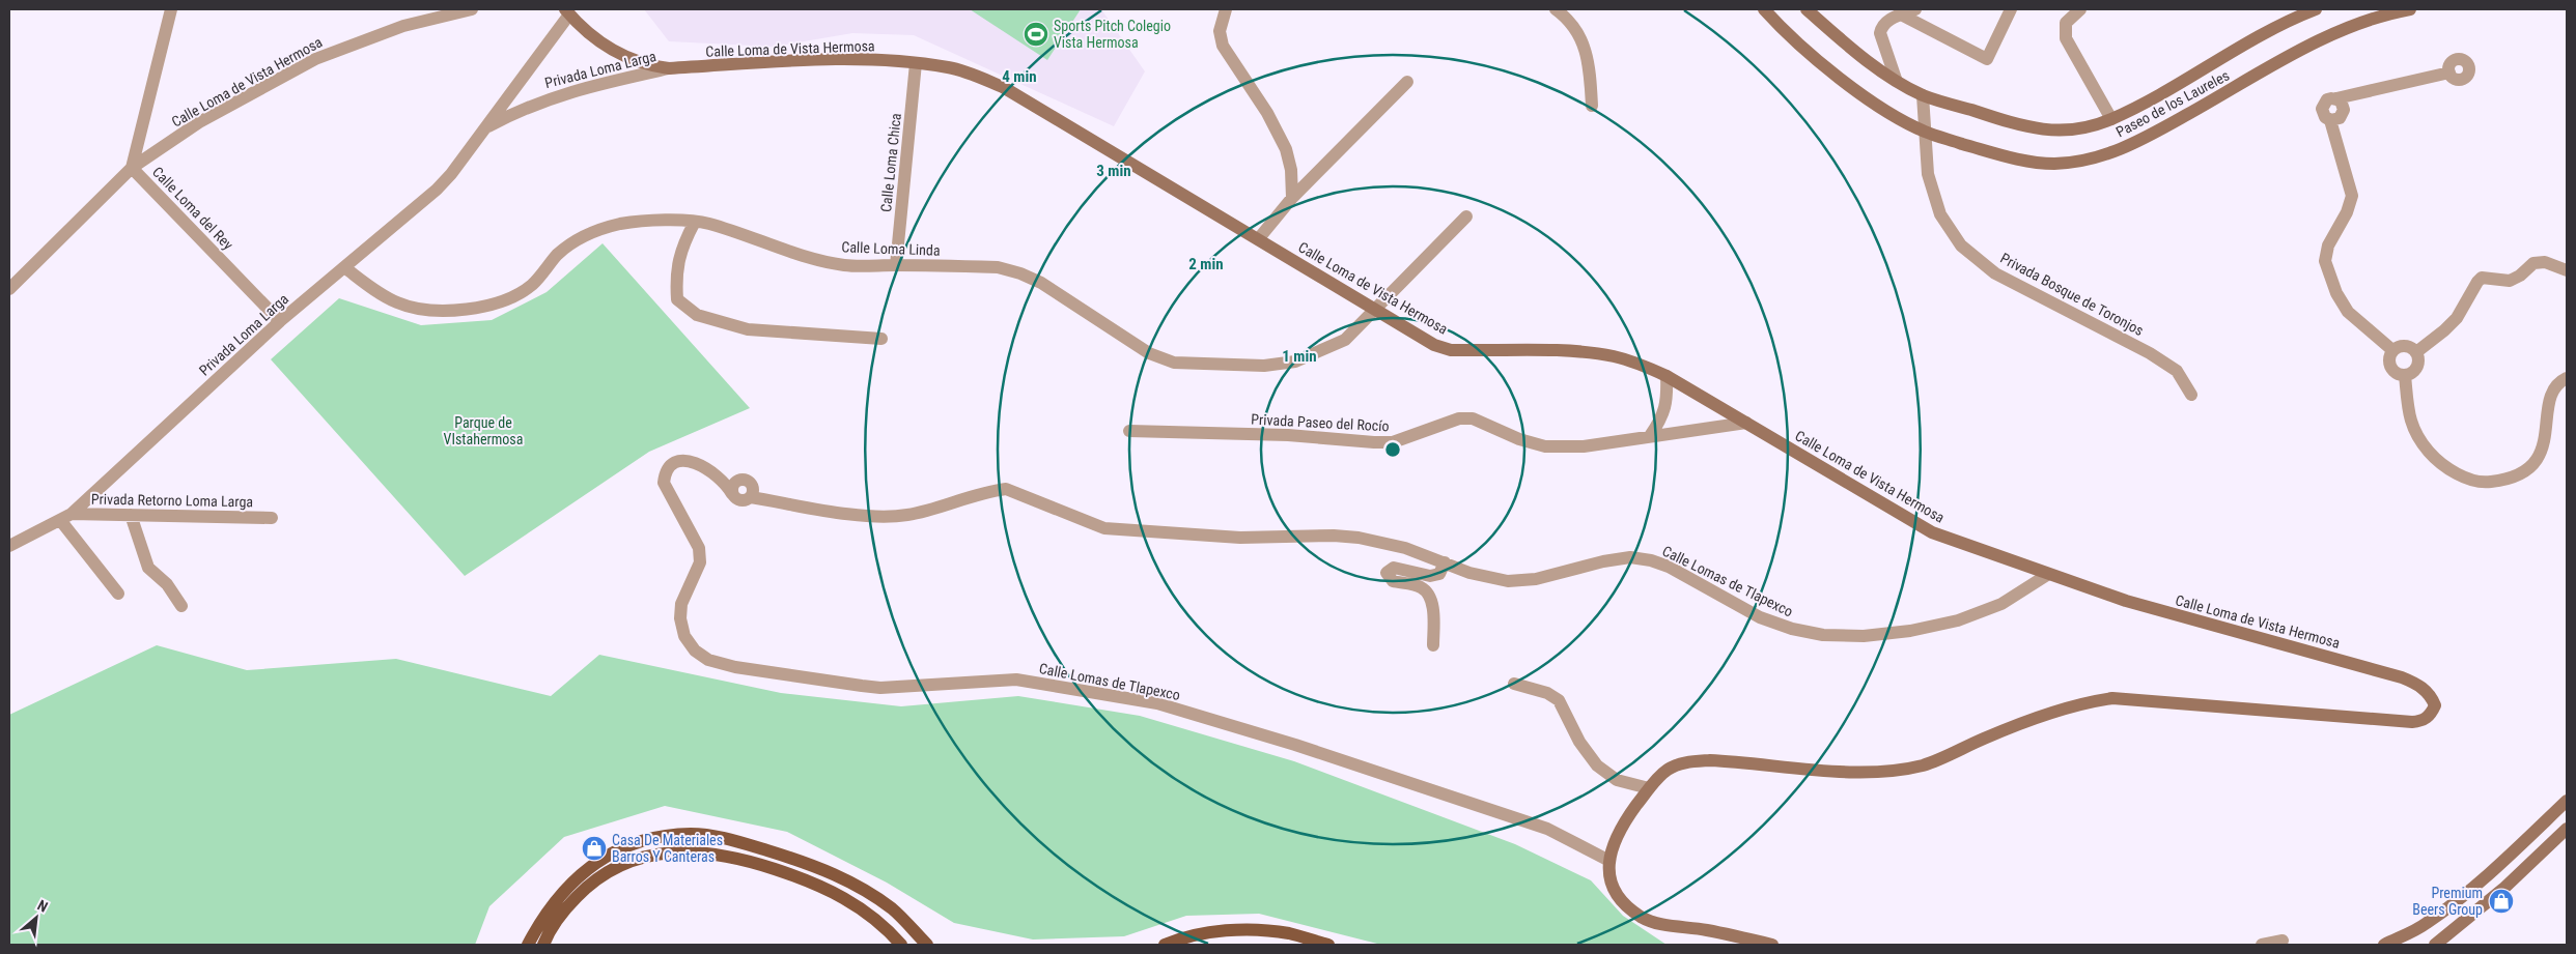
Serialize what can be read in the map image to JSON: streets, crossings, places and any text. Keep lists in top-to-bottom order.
{
  "streets": {
    "street": [
      "Calle Loma de Vista Hermosa",
      "Privada Loma Larga",
      "Paseo de los Laureles",
      "Calle Loma Chica",
      "Calle Loma del Rey",
      "Calle Loma Linda",
      "Privada Bosque de Toronjos",
      "Privada Paseo del Rocío",
      "Privada Retorno Loma Larga",
      "Calle Lomas de Tlapexco"
    ]
  },
  "crossings": [
    ["Calle Loma de Vista Hermosa", "Privada Loma Larga"],
    ["Calle Loma de Vista Hermosa", "Calle Loma Chica"],
    ["Calle Loma de Vista Hermosa", "Calle Loma del Rey"],
    ["Calle Loma de Vista Hermosa", "Calle Loma Linda"],
    ["Calle Loma de Vista Hermosa", "Privada Paseo del Rocío"],
    ["Calle Loma de Vista Hermosa", "Calle Lomas de Tlapexco"],
    ["Privada Loma Larga", "Calle Loma del Rey"],
    ["Privada Loma Larga", "Calle Loma Linda"],
    ["Privada Loma Larga", "Privada Retorno Loma Larga"],
    ["Paseo de los Laureles", "Privada Bosque de Toronjos"],
    ["Calle Loma Chica", "Calle Loma Linda"]
  ],
  "parks": ["Parque de VIstahermosa"],
  "places": {
    "sports": ["Sports Pitch Colegio Vista Hermosa"],
    "shop": ["Casa De Materiales Barros Y Canteras", "Premium Beers Group"]
  },
  "north": "top right",
  "rings": [
    "4 min",
    "3 min",
    "2 min",
    "1 min"
  ]
}
